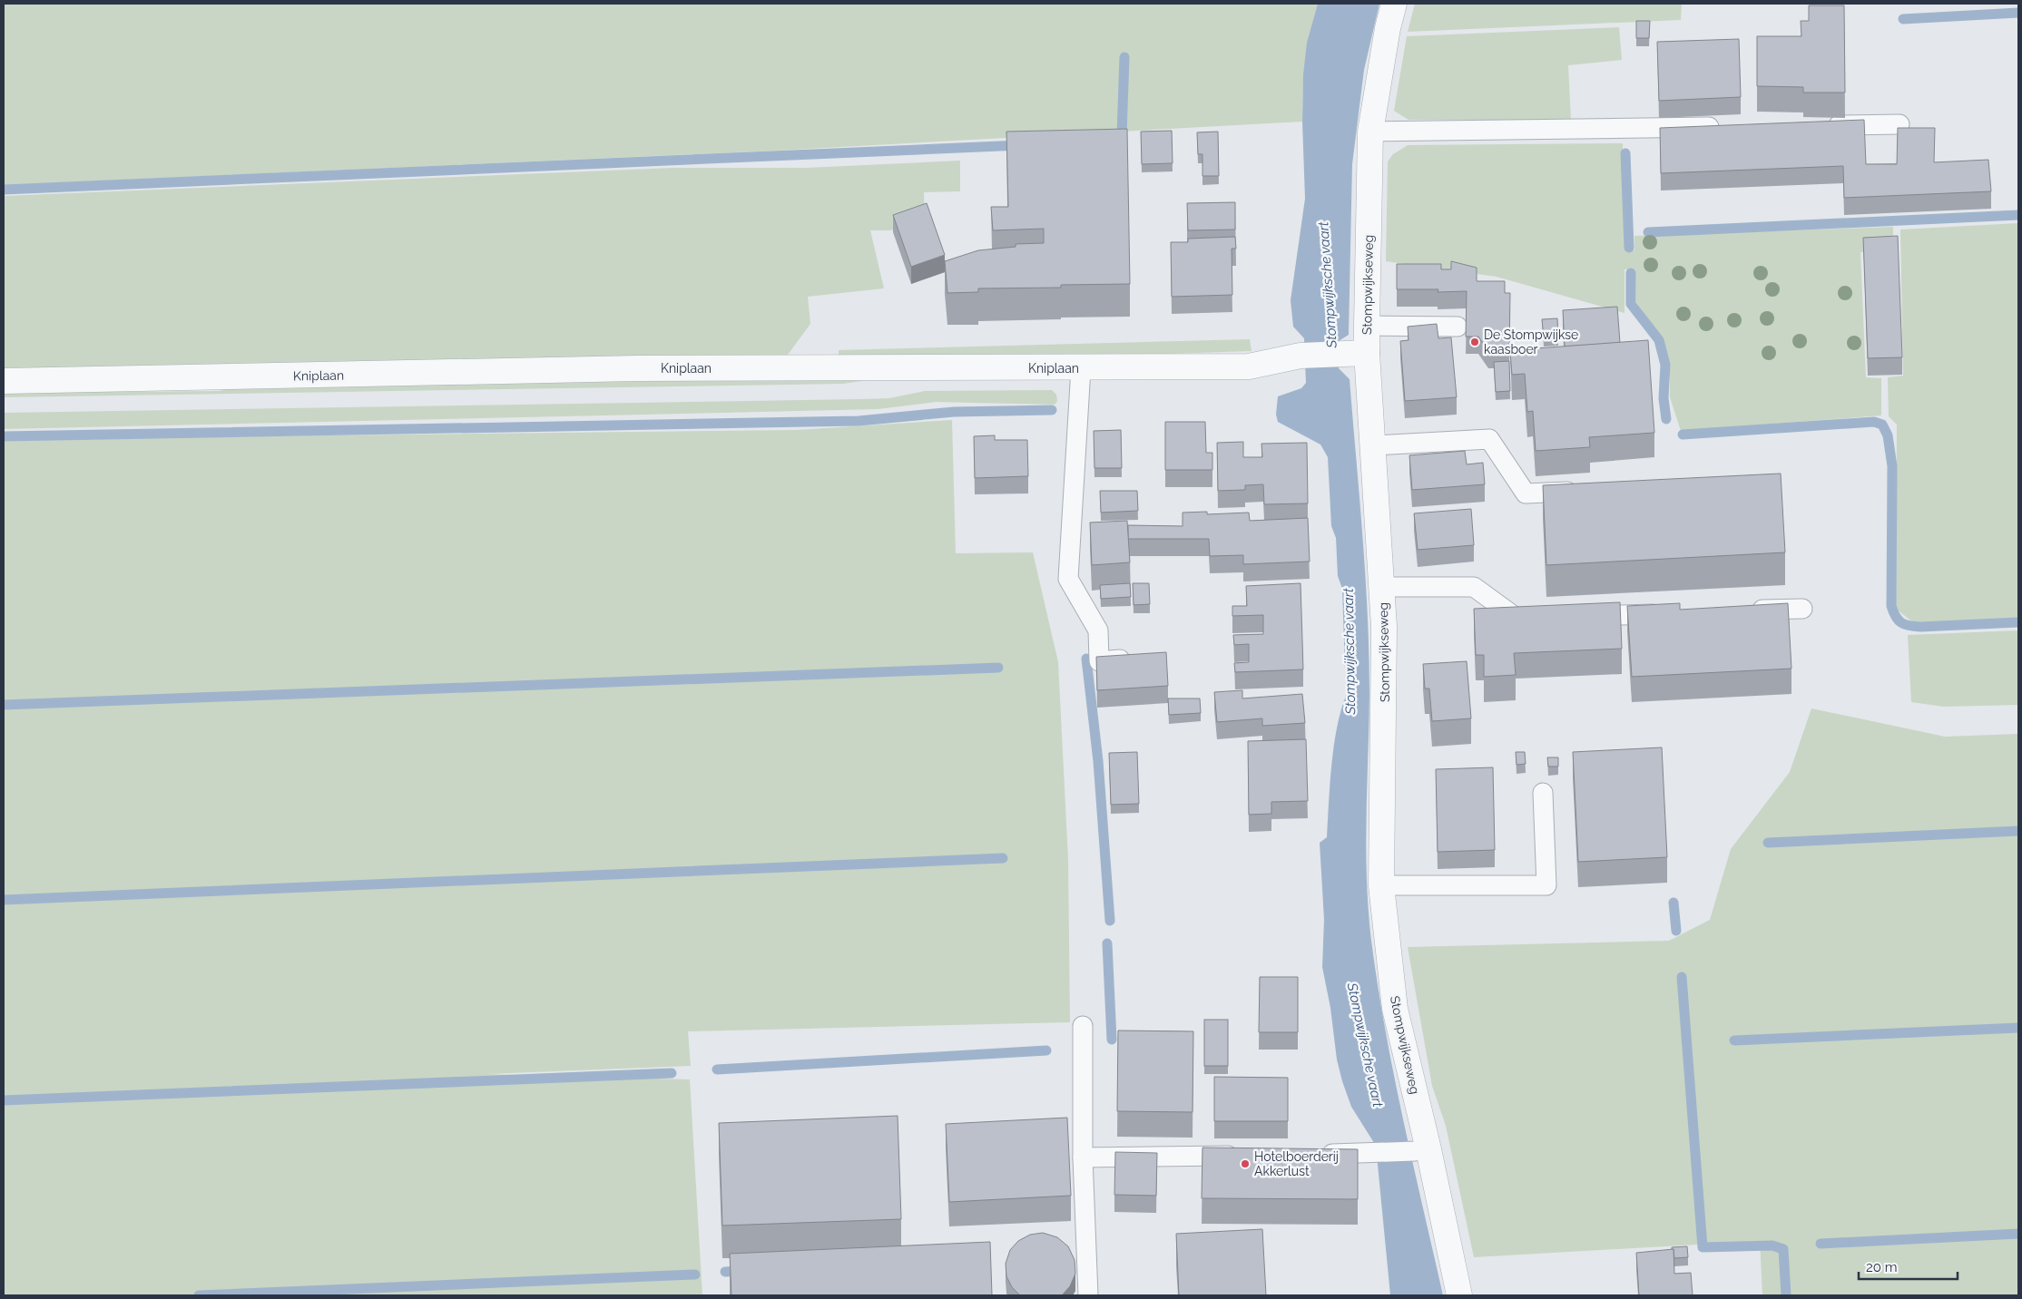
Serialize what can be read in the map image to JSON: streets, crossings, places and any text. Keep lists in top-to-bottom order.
{
  "streets": {
    "street": ["Stompwijkseweg", "Kniplaan"]
  },
  "crossings": [
    ["Stompwijkseweg", "Kniplaan"]
  ],
  "water": ["Stompwijksche vaart"],
  "places": ["De Stompwijkse kaasboer", "Hotelboerderij Akkerlust"],
  "scale_bar": "20 m"
}
